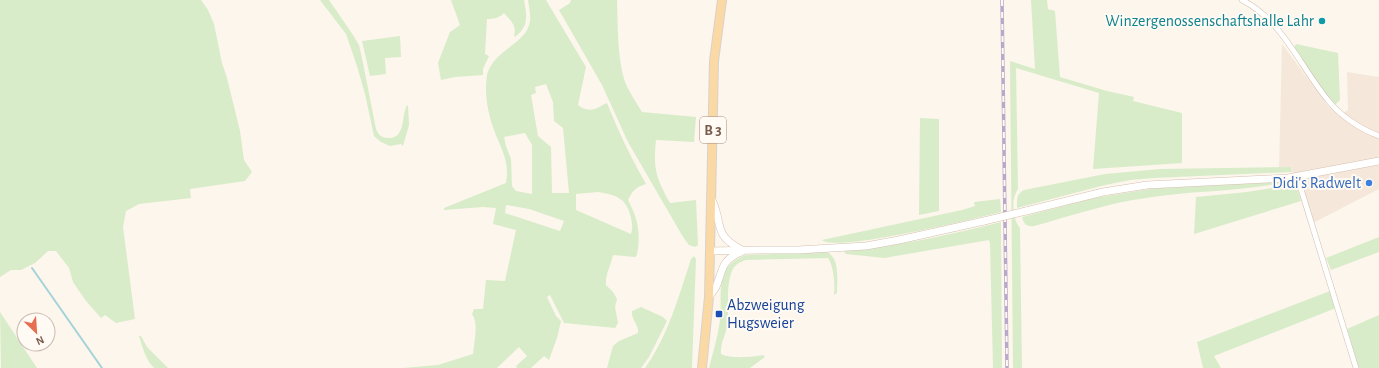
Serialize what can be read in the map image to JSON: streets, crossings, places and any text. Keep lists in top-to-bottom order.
{
  "streets": {
    "main road": ["B 3"]
  },
  "places": {
    "other": ["Winzergenossenschaftshalle Lahr", "Didi's Radwelt"],
    "transit": ["Abzweigung Hugsweier"]
  },
  "north": "bottom right"
}
